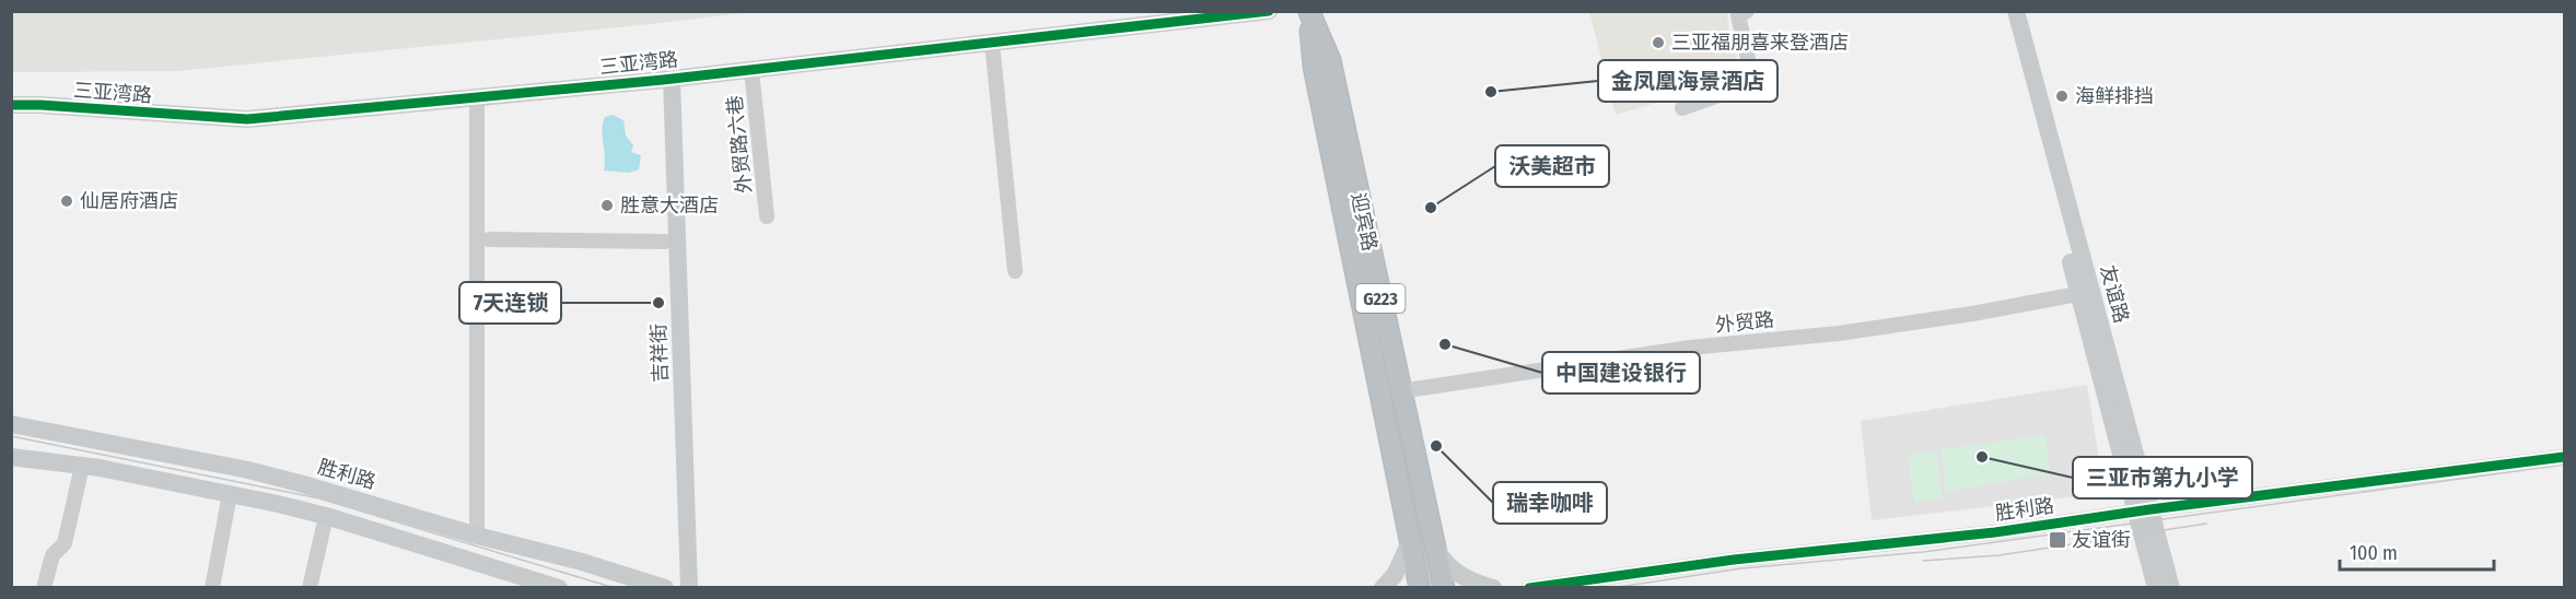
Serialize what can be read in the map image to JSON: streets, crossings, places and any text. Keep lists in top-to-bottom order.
{
  "streets": {
    "highway": ["迎宾路", "G223"],
    "main road": [
      "三亚湾路",
      "友谊路",
      "吉祥街",
      "胜利路"
    ],
    "street": ["外贸路六巷", "外贸路"]
  },
  "crossings": [
    ["三亚湾路", "外贸路六巷"],
    ["三亚湾路", "吉祥街"],
    ["迎宾路", "外贸路"],
    ["友谊路", "外贸路"],
    ["友谊路", "胜利路"]
  ],
  "places": {
    "other": [
      "三亚福朋喜来登酒店",
      "金凤凰海景酒店",
      "海鲜排挡",
      "仙居府酒店",
      "胜意大酒店",
      "沃美超市",
      "7天连锁",
      "中国建设银行",
      "瑞幸咖啡",
      "三亚市第九小学"
    ],
    "transit": ["友谊街"]
  },
  "scale_bar": "100 m"
}
